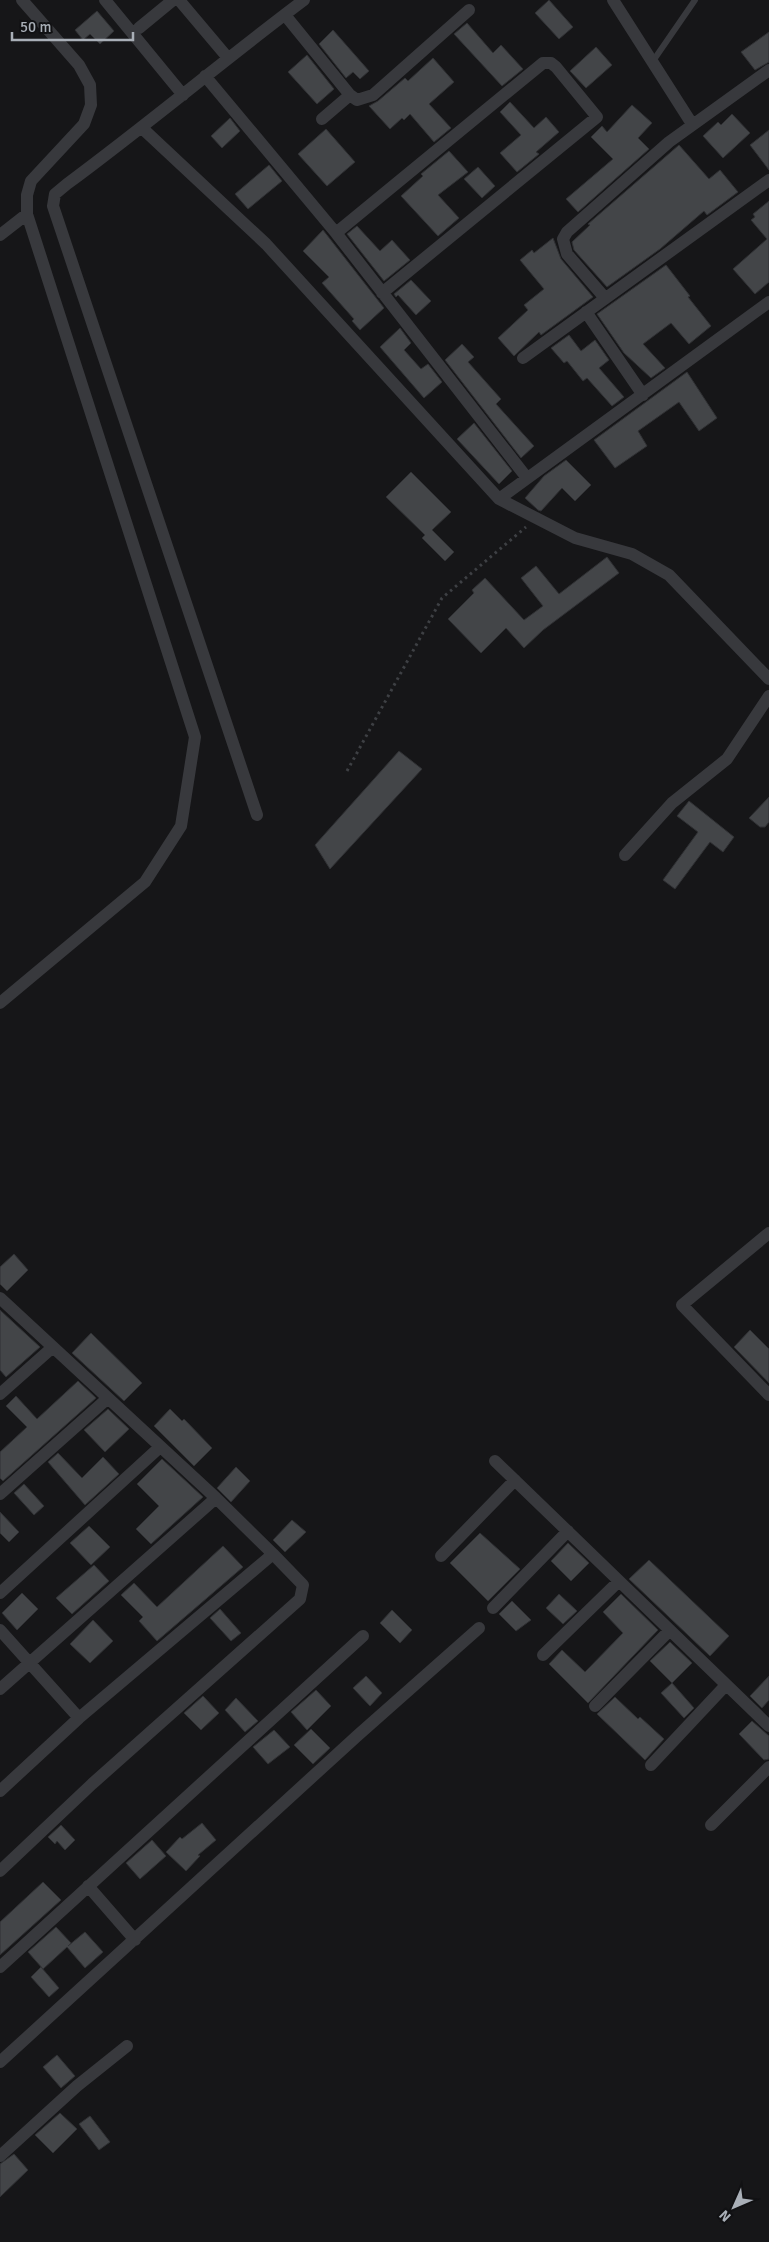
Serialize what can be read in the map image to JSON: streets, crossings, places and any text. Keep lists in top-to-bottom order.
{
  "scale_bar": "50 m",
  "north": "bottom left"
}
